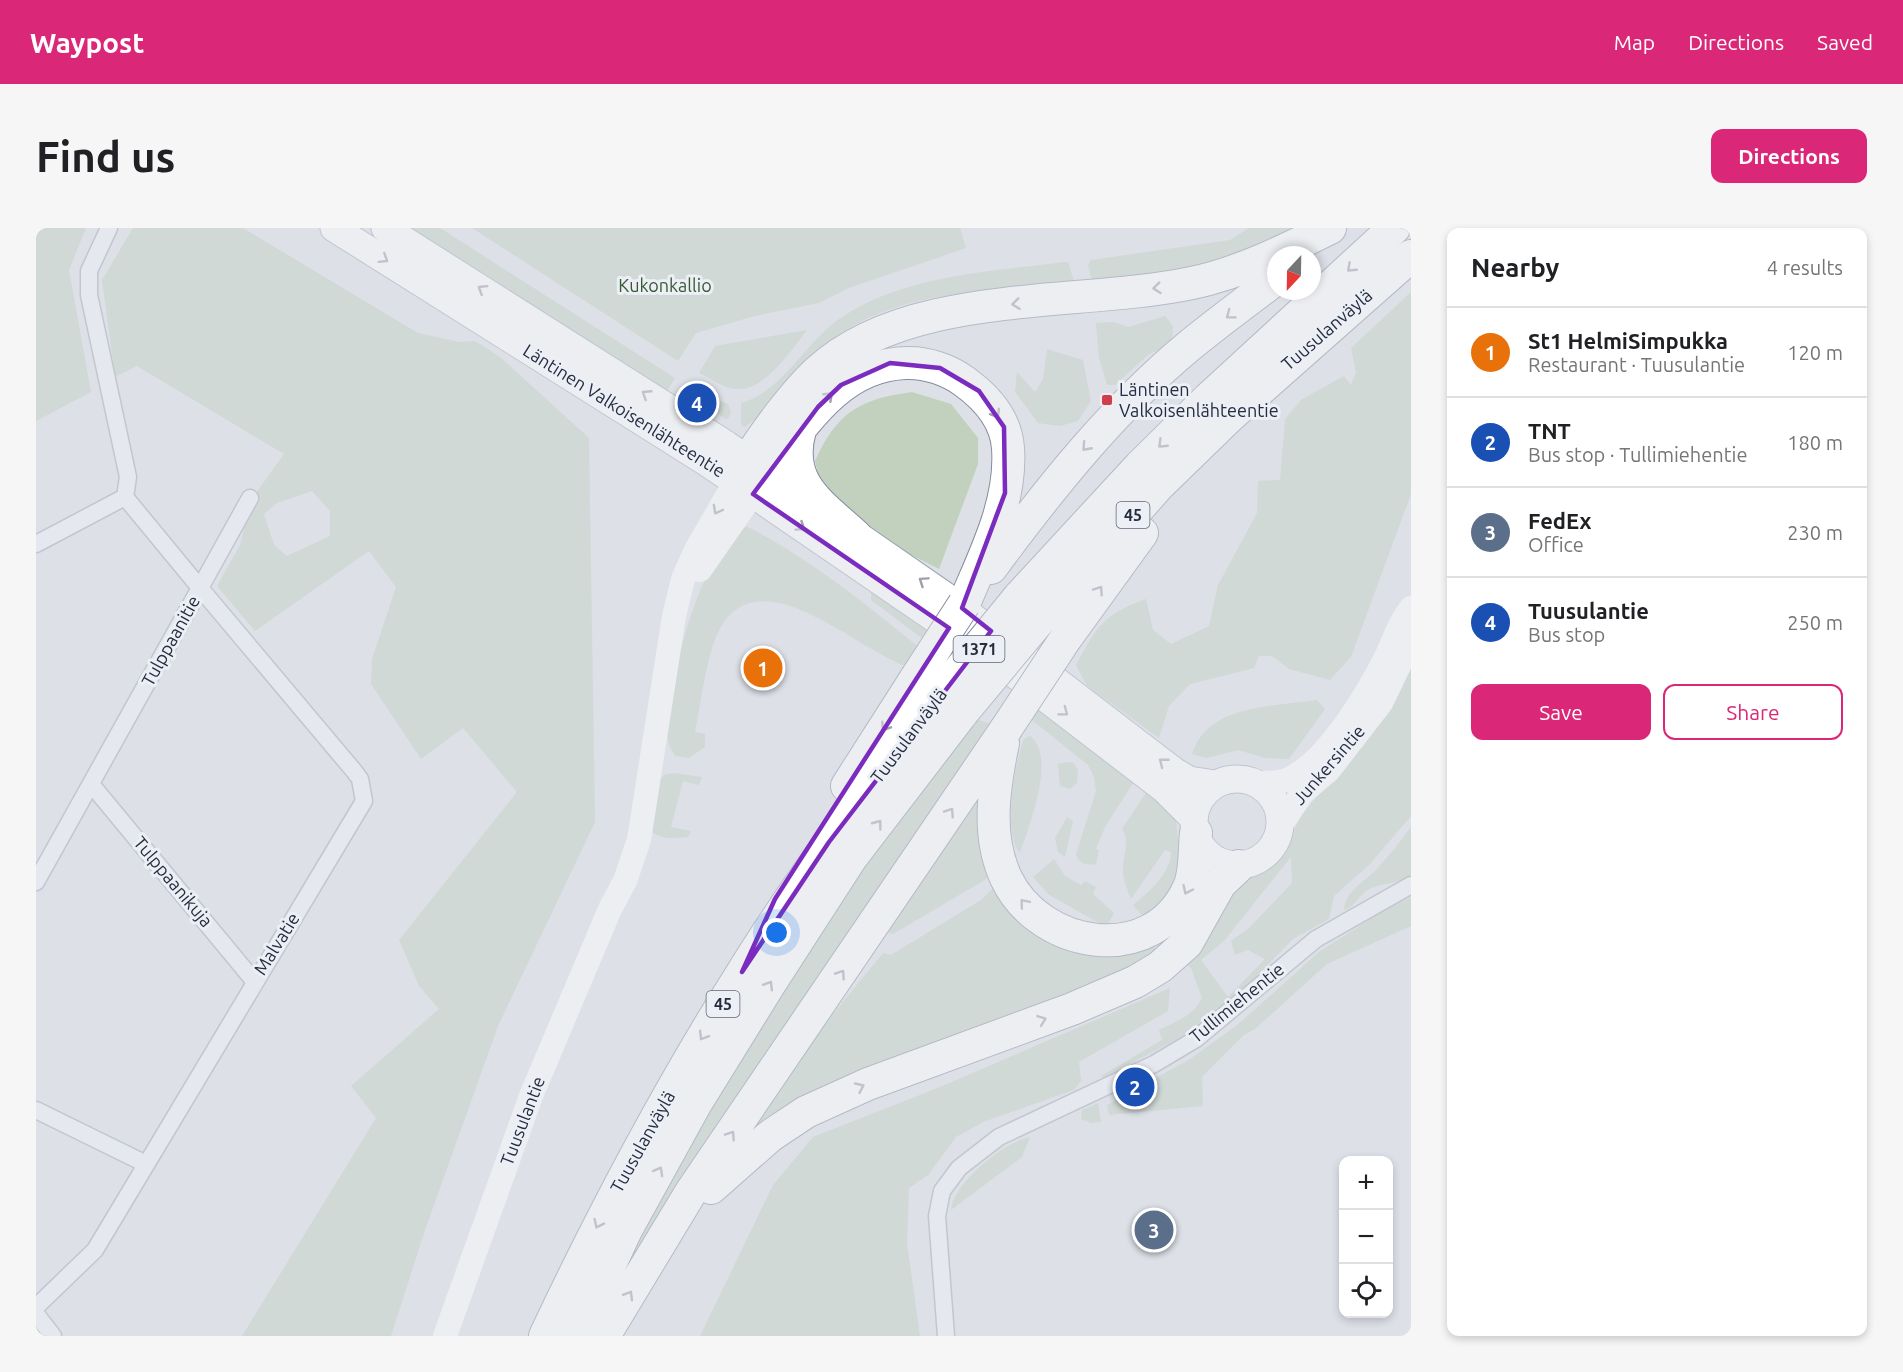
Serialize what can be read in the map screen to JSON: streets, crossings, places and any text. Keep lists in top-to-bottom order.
{
  "streets": {
    "highway": ["Tuusulanväylä", "45"],
    "main road": [
      "Läntinen Valkoisenlähteentie",
      "1371",
      "Junkersintie",
      "Tuusulantie"
    ],
    "street": [
      "Tulppaanitie",
      "Tulppaanikuja",
      "Malvatie",
      "Tullimiehentie"
    ]
  },
  "crossings": [
    ["Läntinen Valkoisenlähteentie", "Junkersintie"],
    ["Läntinen Valkoisenlähteentie", "Tuusulantie"],
    ["Tulppaanitie", "Tulppaanikuja"],
    ["Tulppaanitie", "Malvatie"],
    ["Tulppaanikuja", "Malvatie"]
  ],
  "parks": ["Kukonkallio"],
  "places": {
    "transit": ["Läntinen Valkoisenlähteentie"]
  },
  "north": "bottom",
  "page": {
    "header": "Waypost",
    "nav": ["Map", "Directions", "Saved"],
    "buttons": [
      "Directions",
      ["Save", "Share"]
    ],
    "title": "Find us",
    "heading": ["Nearby", "4 results"],
    "list": [
      {
        "mark": "1",
        "name": "St1 HelmiSimpukka",
        "note": "Restaurant · Tuusulantie",
        "value": "120 m"
      },
      {
        "mark": "2",
        "name": "TNT",
        "note": "Bus stop · Tullimiehentie",
        "value": "180 m"
      },
      {
        "mark": "3",
        "name": "FedEx",
        "note": "Office",
        "value": "230 m"
      },
      {
        "mark": "4",
        "name": "Tuusulantie",
        "note": "Bus stop",
        "value": "250 m"
      }
    ],
    "pins": [
      "4",
      "1",
      "2",
      "3"
    ],
    "map_buttons": ["+", "−"]
  }
}
